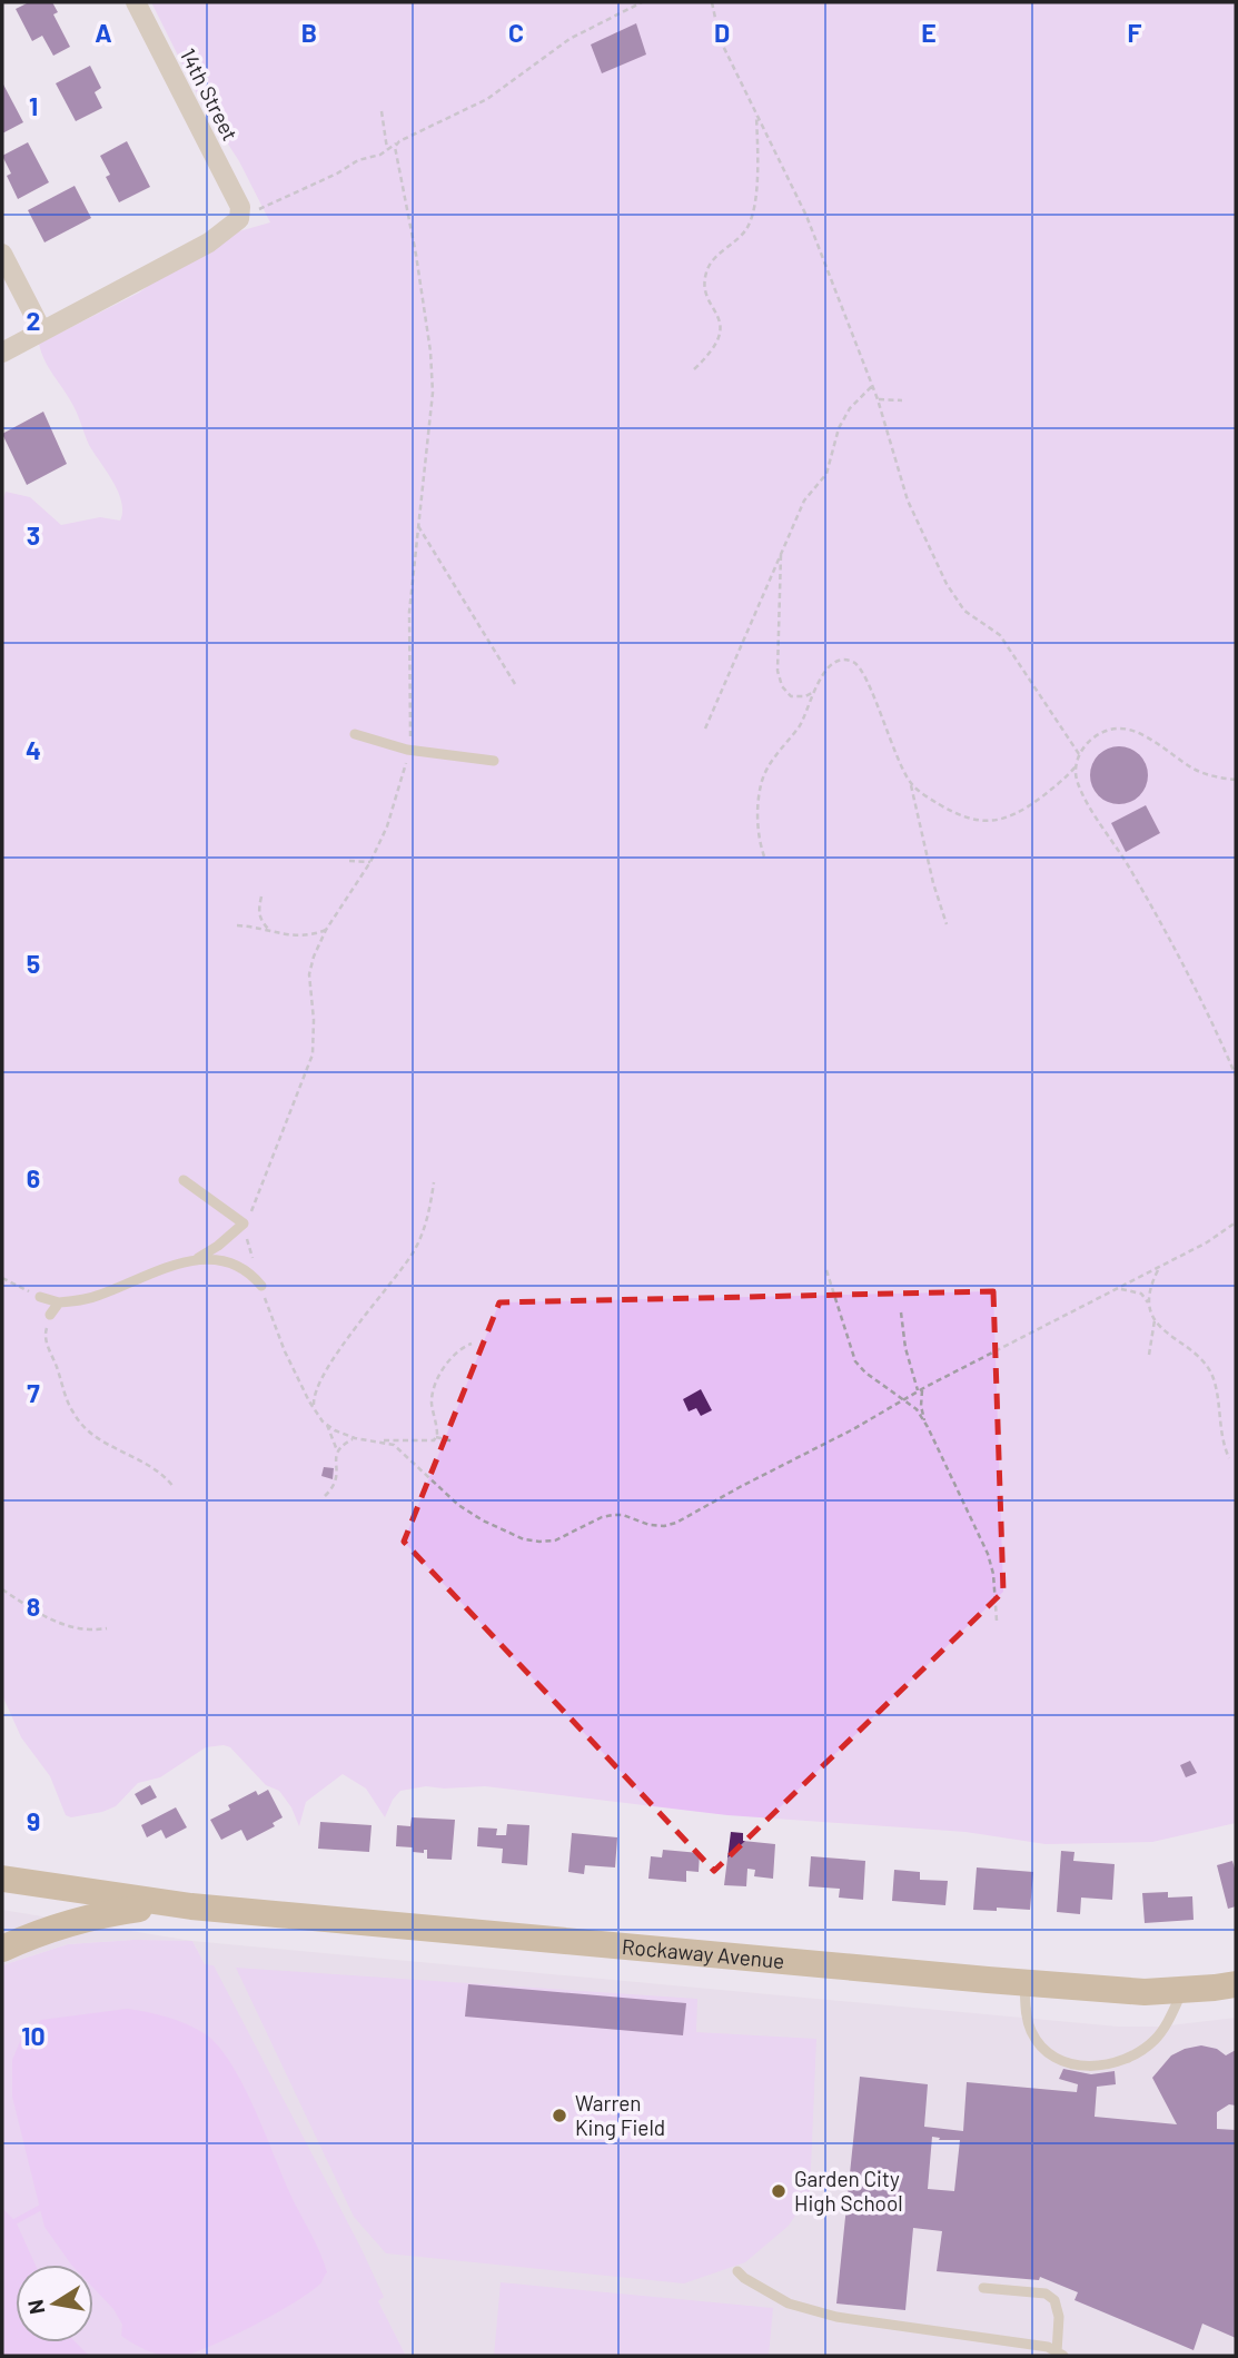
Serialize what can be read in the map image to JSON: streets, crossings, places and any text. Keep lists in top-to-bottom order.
{
  "streets": {
    "main road": ["Rockaway Avenue"],
    "street": ["14th Street"]
  },
  "places": ["Warren King Field", "Garden City High School"],
  "north": "left",
  "grid": {
    "columns": [
      "A",
      "B",
      "C",
      "D",
      "E",
      "F"
    ],
    "rows": [
      "1",
      "2",
      "3",
      "4",
      "5",
      "6",
      "7",
      "8",
      "9",
      "10"
    ]
  }
}
